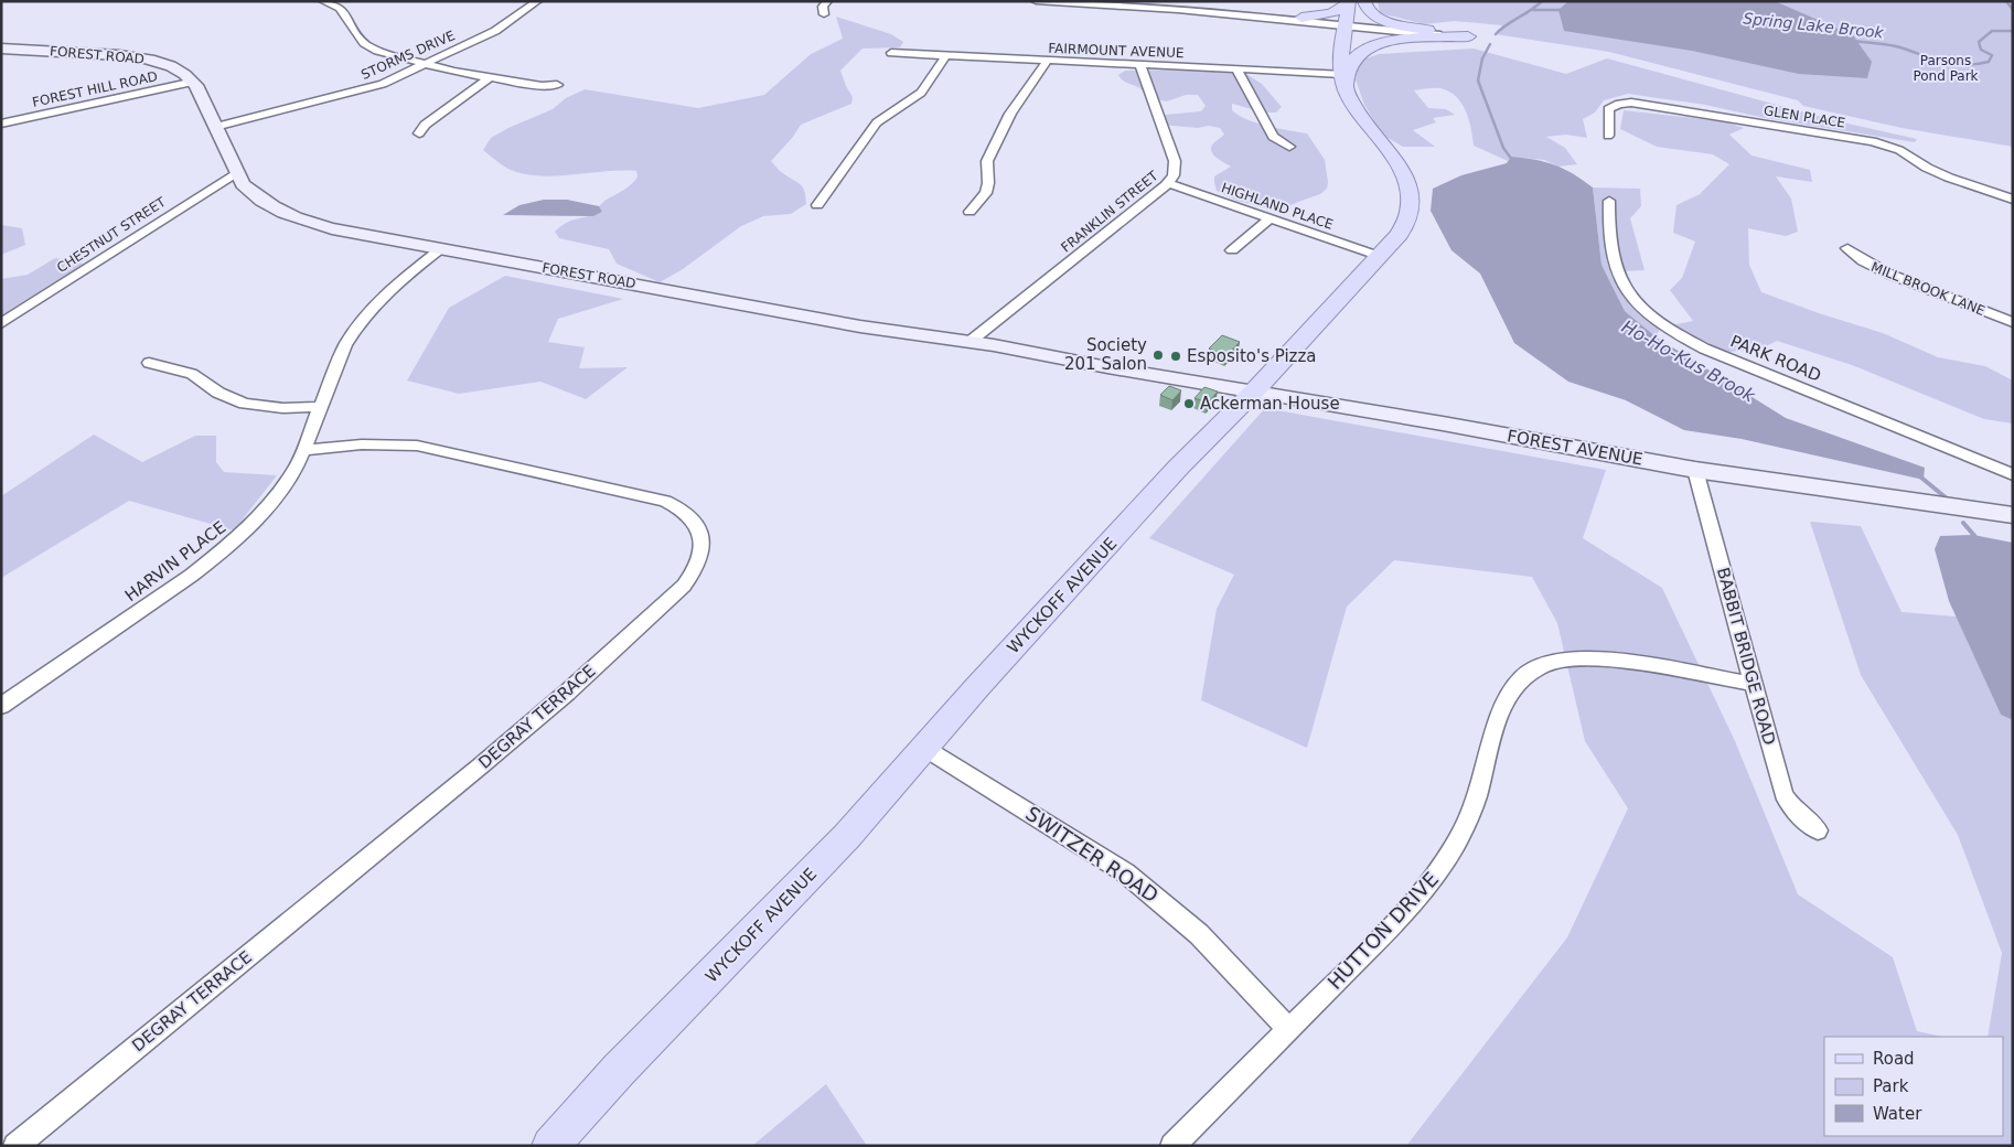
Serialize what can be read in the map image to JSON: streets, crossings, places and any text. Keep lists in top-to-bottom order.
{
  "streets": {
    "main road": ["FOREST ROAD", "FOREST AVENUE", "WYCKOFF AVENUE"],
    "street": [
      "FAIRMOUNT AVENUE",
      "STORMS DRIVE",
      "FOREST HILL ROAD",
      "GLEN PLACE",
      "HIGHLAND PLACE",
      "FRANKLIN STREET",
      "CHESTNUT STREET",
      "MILL BROOK LANE",
      "PARK ROAD",
      "HARVIN PLACE",
      "BABBIT BRIDGE ROAD",
      "DEGRAY TERRACE",
      "SWITZER ROAD",
      "HUTTON DRIVE"
    ]
  },
  "crossings": [
    ["FAIRMOUNT AVENUE", "FRANKLIN STREET"],
    ["FAIRMOUNT AVENUE", "WYCKOFF AVENUE"],
    ["FOREST ROAD", "STORMS DRIVE"],
    ["FOREST ROAD", "FOREST HILL ROAD"],
    ["FOREST ROAD", "FRANKLIN STREET"],
    ["FOREST ROAD", "CHESTNUT STREET"],
    ["FOREST ROAD", "FOREST AVENUE"],
    ["FOREST ROAD", "HARVIN PLACE"],
    ["FOREST ROAD", "WYCKOFF AVENUE"],
    ["HIGHLAND PLACE", "FRANKLIN STREET"],
    ["HIGHLAND PLACE", "WYCKOFF AVENUE"],
    ["FOREST AVENUE", "WYCKOFF AVENUE"],
    ["FOREST AVENUE", "BABBIT BRIDGE ROAD"],
    ["HARVIN PLACE", "DEGRAY TERRACE"],
    ["WYCKOFF AVENUE", "SWITZER ROAD"],
    ["BABBIT BRIDGE ROAD", "HUTTON DRIVE"],
    ["SWITZER ROAD", "HUTTON DRIVE"]
  ],
  "water": ["Spring Lake Brook", "Ho-Ho-Kus Brook"],
  "parks": ["Parsons Pond Park"],
  "places": ["Society 201 Salon", "Esposito's Pizza", "Ackerman House"],
  "legend": ["Road", "Park", "Water"]
}
